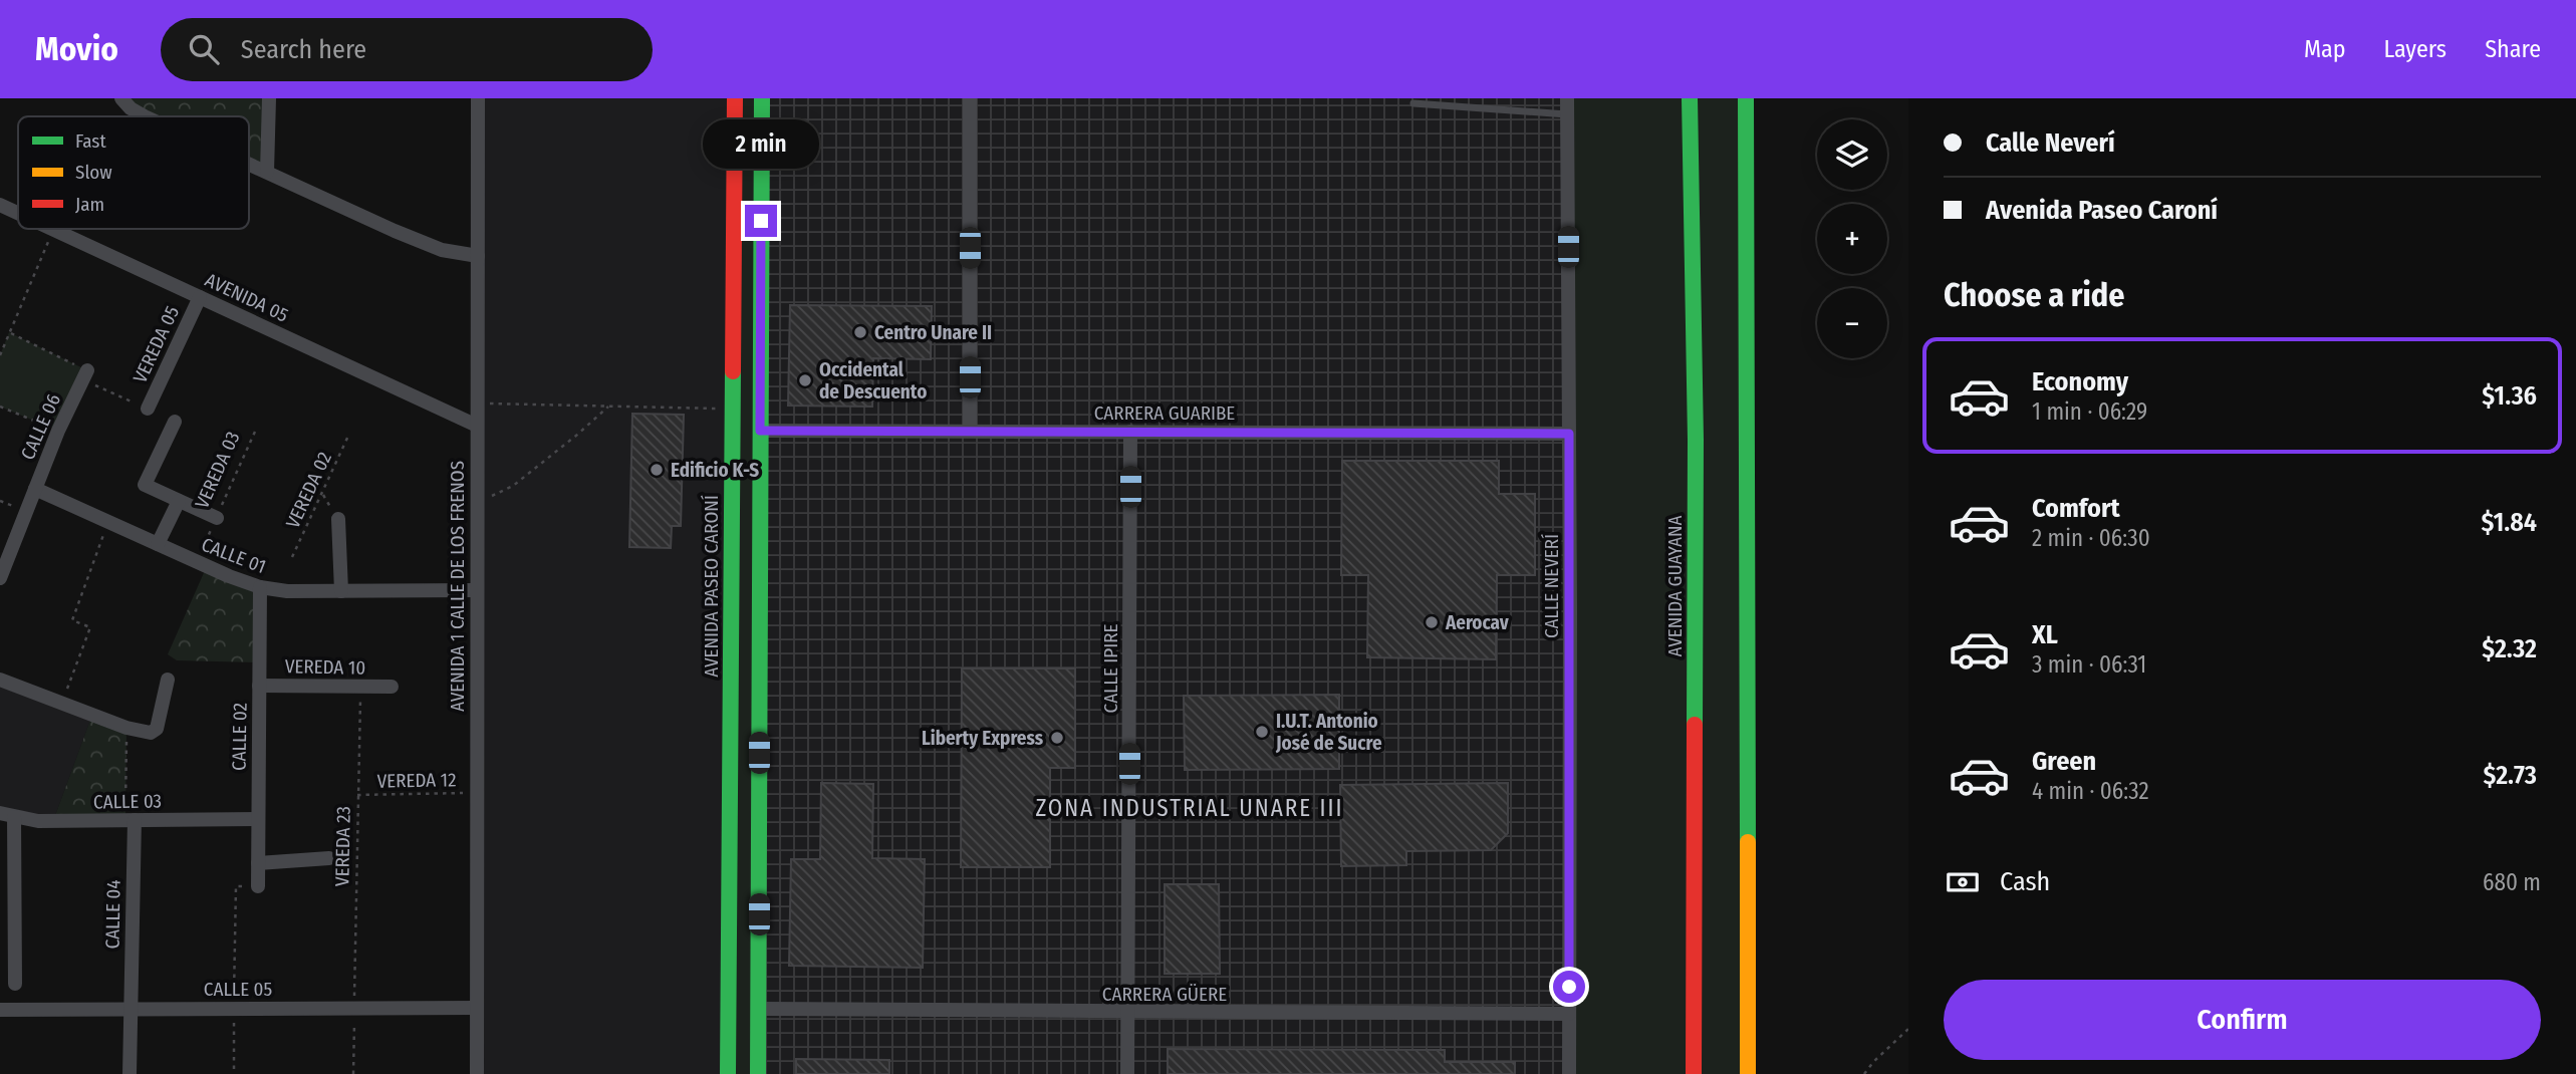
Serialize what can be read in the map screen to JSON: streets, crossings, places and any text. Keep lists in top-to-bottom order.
{
  "streets": {
    "street": [
      "AVENIDA 05",
      "VEREDA 05",
      "CARRERA GUARIBE",
      "CALLE 06",
      "CALLE 01",
      "AVENIDA 1 CALLE DE LOS FRENOS",
      "AVENIDA PASEO CARONÍ",
      "CALLE NEVERÍ",
      "AVENIDA GUAYANA",
      "VEREDA 10",
      "CALLE IPIRE",
      "CALLE 02",
      "CALLE 03",
      "CALLE 04",
      "CALLE 05",
      "CARRERA GÜERE"
    ],
    "path": [
      "VEREDA 03",
      "VEREDA 02",
      "VEREDA 12",
      "VEREDA 23"
    ]
  },
  "crossings": [
    ["AVENIDA 05", "VEREDA 05"],
    ["AVENIDA 05", "AVENIDA 1 CALLE DE LOS FRENOS"],
    ["CARRERA GUARIBE", "CALLE NEVERÍ"],
    ["CARRERA GUARIBE", "CALLE IPIRE"],
    ["CALLE 06", "CALLE 01"],
    ["VEREDA 03", "CALLE 01"],
    ["CALLE 01", "AVENIDA 1 CALLE DE LOS FRENOS"],
    ["CALLE 01", "CALLE 02"],
    ["AVENIDA 1 CALLE DE LOS FRENOS", "VEREDA 12"],
    ["AVENIDA 1 CALLE DE LOS FRENOS", "CALLE 05"],
    ["CALLE NEVERÍ", "CARRERA GÜERE"],
    ["VEREDA 10", "CALLE 02"],
    ["VEREDA 10", "VEREDA 23"],
    ["CALLE IPIRE", "CARRERA GÜERE"],
    ["CALLE 02", "CALLE 03"],
    ["VEREDA 12", "VEREDA 23"],
    ["CALLE 03", "CALLE 04"],
    ["VEREDA 23", "CALLE 05"],
    ["CALLE 04", "CALLE 05"]
  ],
  "districts": ["ZONA INDUSTRIAL UNARE III"],
  "places": [
    "Centro Unare II",
    "Occidental de Descuento",
    "Edificio K-S",
    "Aerocav",
    "I.U.T. Antonio José de Sucre",
    "Liberty Express"
  ],
  "legend": ["Fast", "Slow", "Jam"],
  "page": {
    "header": "Movio",
    "search": "Search here",
    "nav": ["Map", "Layers", "Share"],
    "banner": ["Calle Neverí", "Avenida Paseo Caroní"],
    "map_buttons": ["+", "−"],
    "bubble": "2 min",
    "heading": "Choose a ride",
    "list": [
      {
        "name": "Economy",
        "note": "1 min · 06:29",
        "value": "$1.36"
      },
      {
        "name": "Comfort",
        "note": "2 min · 06:30",
        "value": "$1.84"
      },
      {
        "name": "XL",
        "note": "3 min · 06:31",
        "value": "$2.32"
      },
      {
        "name": "Green",
        "note": "4 min · 06:32",
        "value": "$2.73"
      }
    ],
    "pay": ["Cash", "680 m"],
    "buttons": "Confirm"
  }
}
